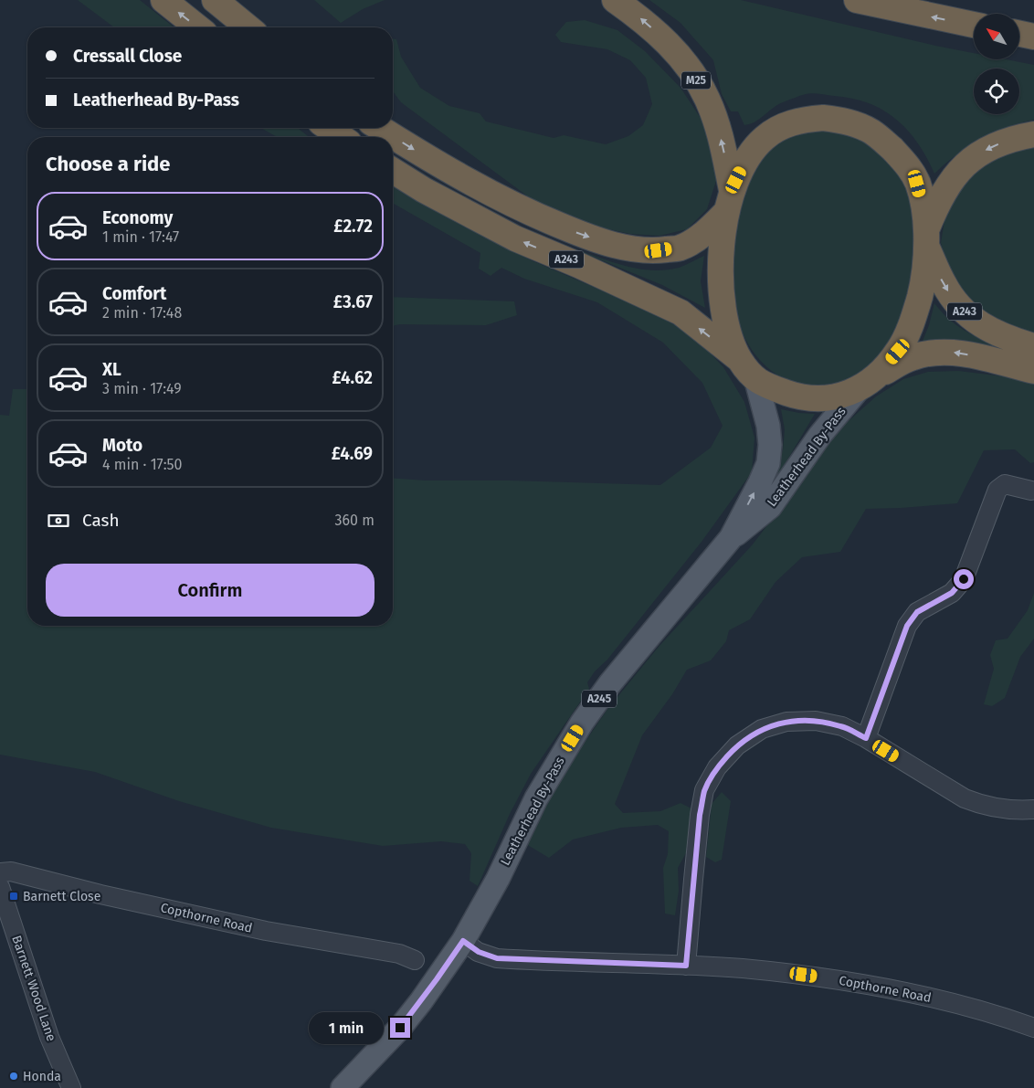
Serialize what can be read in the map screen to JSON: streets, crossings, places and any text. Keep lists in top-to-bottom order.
{
  "streets": {
    "highway": ["M25", "A243", "Leatherhead By-Pass"],
    "main road": ["A245"],
    "street": ["Copthorne Road", "Barnett Wood Lane"]
  },
  "crossings": [
    ["M25", "A243"],
    ["Leatherhead By-Pass", "Copthorne Road"]
  ],
  "places": {
    "transit": ["Barnett Close"],
    "other": ["Honda"]
  },
  "north": "top left",
  "page": {
    "banner": ["Cressall Close", "Leatherhead By-Pass"],
    "heading": "Choose a ride",
    "list": [
      {
        "name": "Economy",
        "note": "1 min · 17:47",
        "value": "£2.72"
      },
      {
        "name": "Comfort",
        "note": "2 min · 17:48",
        "value": "£3.67"
      },
      {
        "name": "XL",
        "note": "3 min · 17:49",
        "value": "£4.62"
      },
      {
        "name": "Moto",
        "note": "4 min · 17:50",
        "value": "£4.69"
      }
    ],
    "pay": ["Cash", "360 m"],
    "buttons": "Confirm",
    "bubble": "1 min"
  }
}
